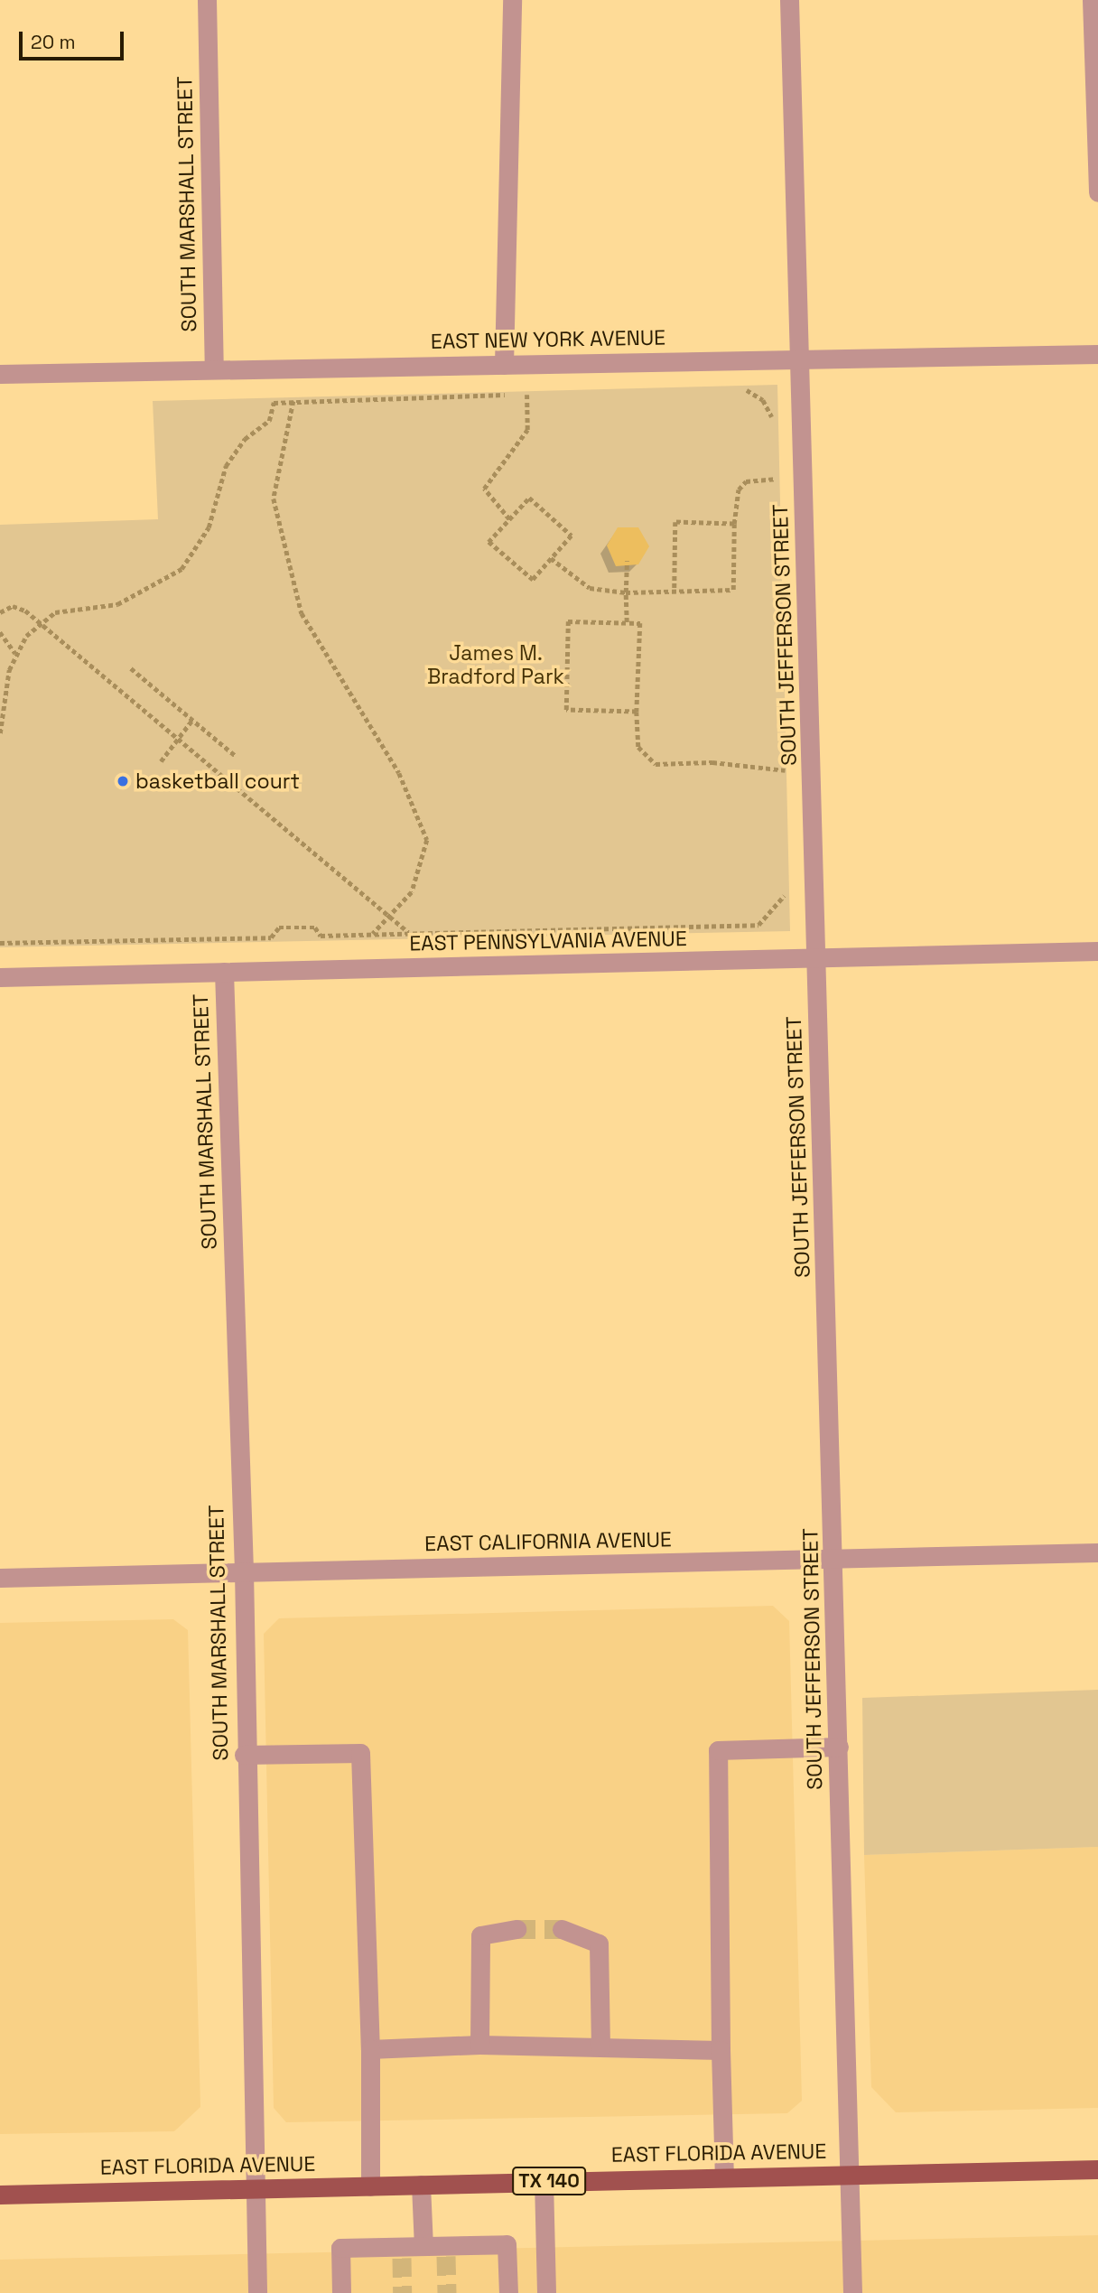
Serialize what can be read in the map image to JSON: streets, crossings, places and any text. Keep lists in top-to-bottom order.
{
  "streets": {
    "main road": ["EAST FLORIDA AVENUE", "TX 140"],
    "street": [
      "SOUTH MARSHALL STREET",
      "EAST NEW YORK AVENUE",
      "SOUTH JEFFERSON STREET",
      "EAST PENNSYLVANIA AVENUE",
      "EAST CALIFORNIA AVENUE"
    ]
  },
  "crossings": [
    ["SOUTH MARSHALL STREET", "EAST NEW YORK AVENUE"],
    ["SOUTH MARSHALL STREET", "EAST PENNSYLVANIA AVENUE"],
    ["SOUTH MARSHALL STREET", "EAST CALIFORNIA AVENUE"],
    ["SOUTH MARSHALL STREET", "EAST FLORIDA AVENUE"],
    ["EAST NEW YORK AVENUE", "SOUTH JEFFERSON STREET"],
    ["SOUTH JEFFERSON STREET", "EAST PENNSYLVANIA AVENUE"],
    ["SOUTH JEFFERSON STREET", "EAST CALIFORNIA AVENUE"],
    ["SOUTH JEFFERSON STREET", "EAST FLORIDA AVENUE"]
  ],
  "parks": ["James M. Bradford Park"],
  "places": ["basketball court"],
  "scale_bar": "20 m"
}
